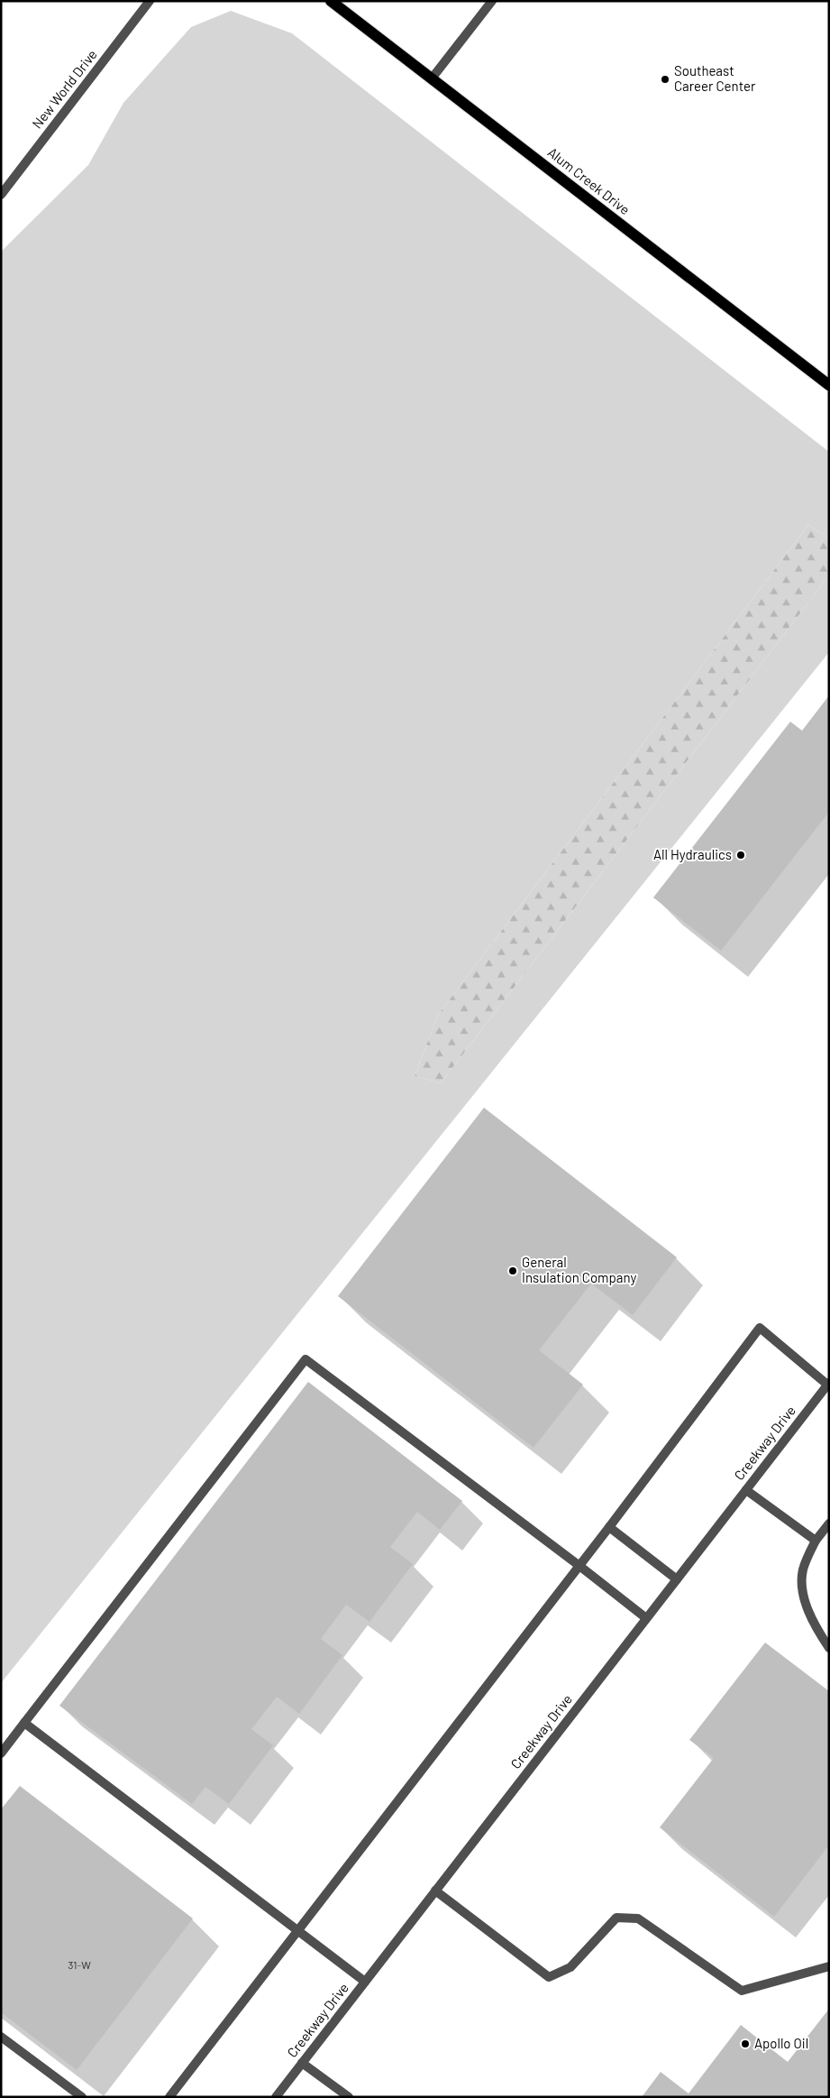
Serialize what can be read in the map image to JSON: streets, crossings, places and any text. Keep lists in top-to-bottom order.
{
  "streets": {
    "main road": ["Alum Creek Drive"],
    "street": ["New World Drive", "Creekway Drive"]
  },
  "places": [
    "Southeast Career Center",
    "All Hydraulics",
    "General Insulation Company",
    "Apollo Oil"
  ],
  "house_numbers": ["31-W"]
}
